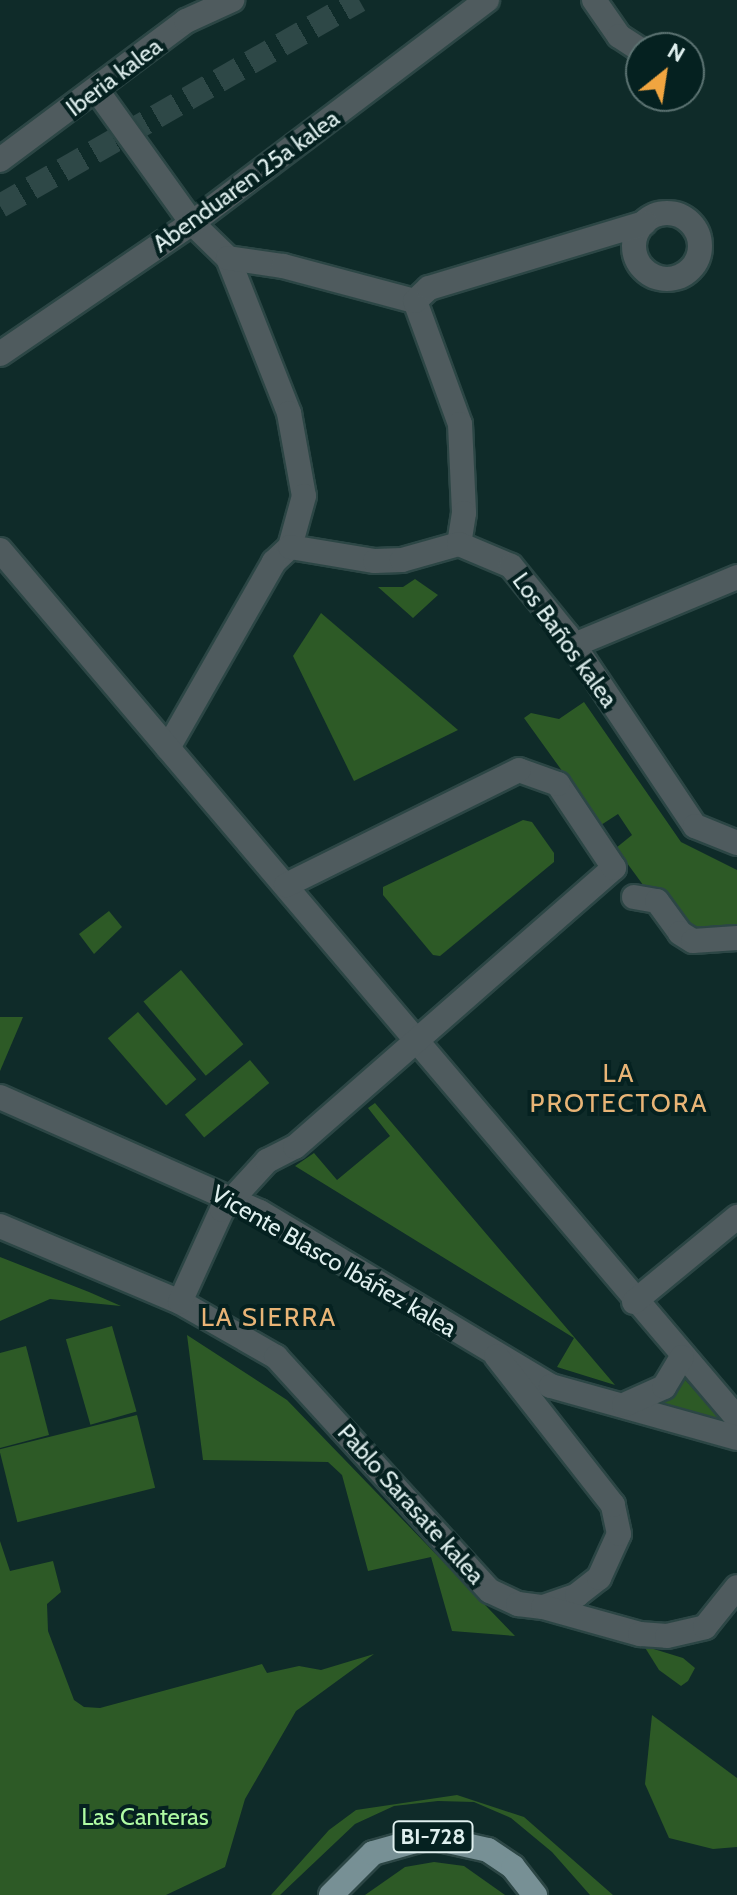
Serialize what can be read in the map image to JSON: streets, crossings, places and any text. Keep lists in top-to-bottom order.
{
  "streets": {
    "main road": ["BI-728"],
    "street": [
      "Iberia kalea",
      "Abenduaren 25a kalea",
      "Los Baños kalea",
      "Vicente Blasco Ibáñez kalea",
      "Pablo Sarasate kalea"
    ]
  },
  "districts": ["LA PROTECTORA", "LA SIERRA"],
  "parks": ["Las Canteras"],
  "north": "top right"
}
